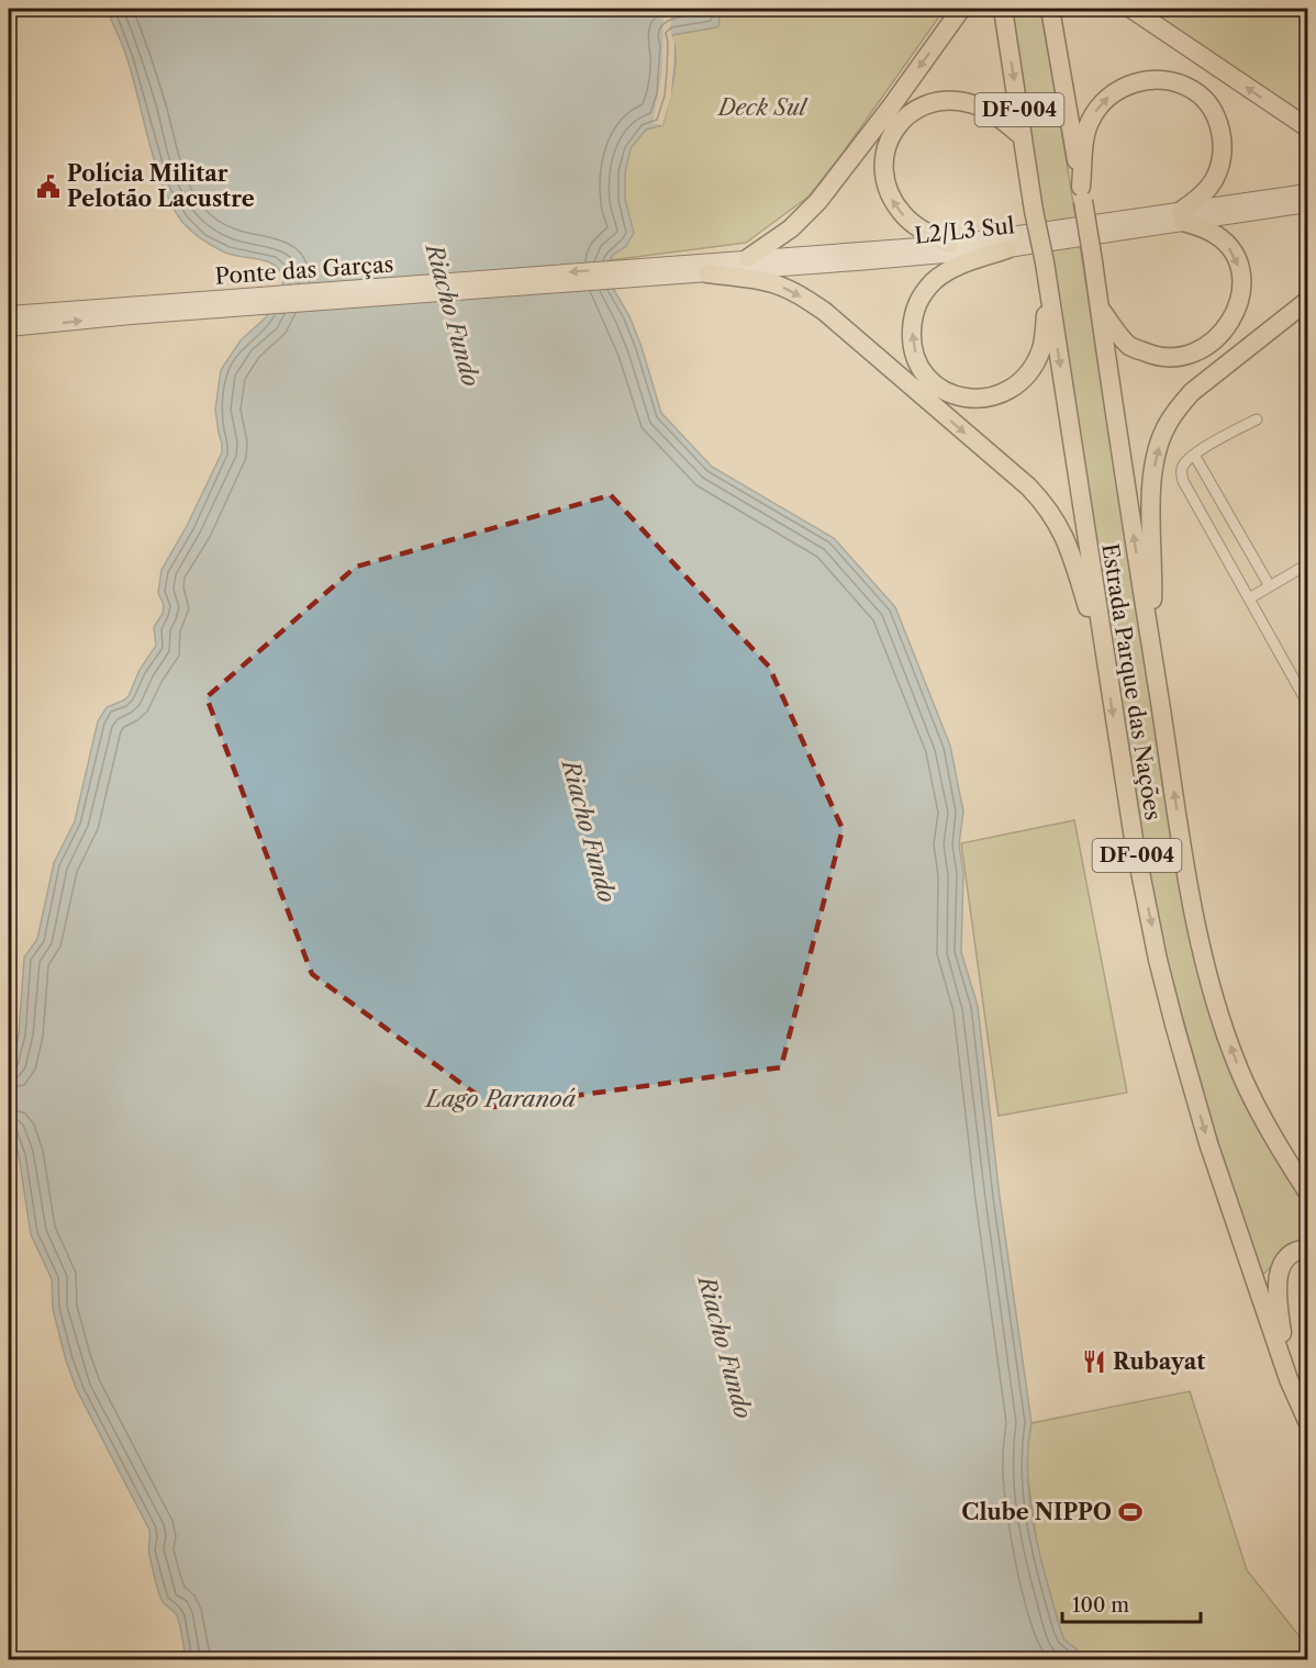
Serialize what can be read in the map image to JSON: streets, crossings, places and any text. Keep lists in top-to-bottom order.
{
  "streets": {
    "highway": ["DF-004", "Estrada Parque das Nações"],
    "main road": ["L2/L3 Sul", "Ponte das Garças"]
  },
  "crossings": [
    ["L2/L3 Sul", "Ponte das Garças"]
  ],
  "water": ["Riacho Fundo", "Lago Paranoá"],
  "parks": ["Deck Sul"],
  "places": {
    "public building": ["Polícia Militar Pelotão Lacustre"],
    "restaurant": ["Rubayat"],
    "sports": ["Clube NIPPO"]
  },
  "scale_bar": "100 m"
}
